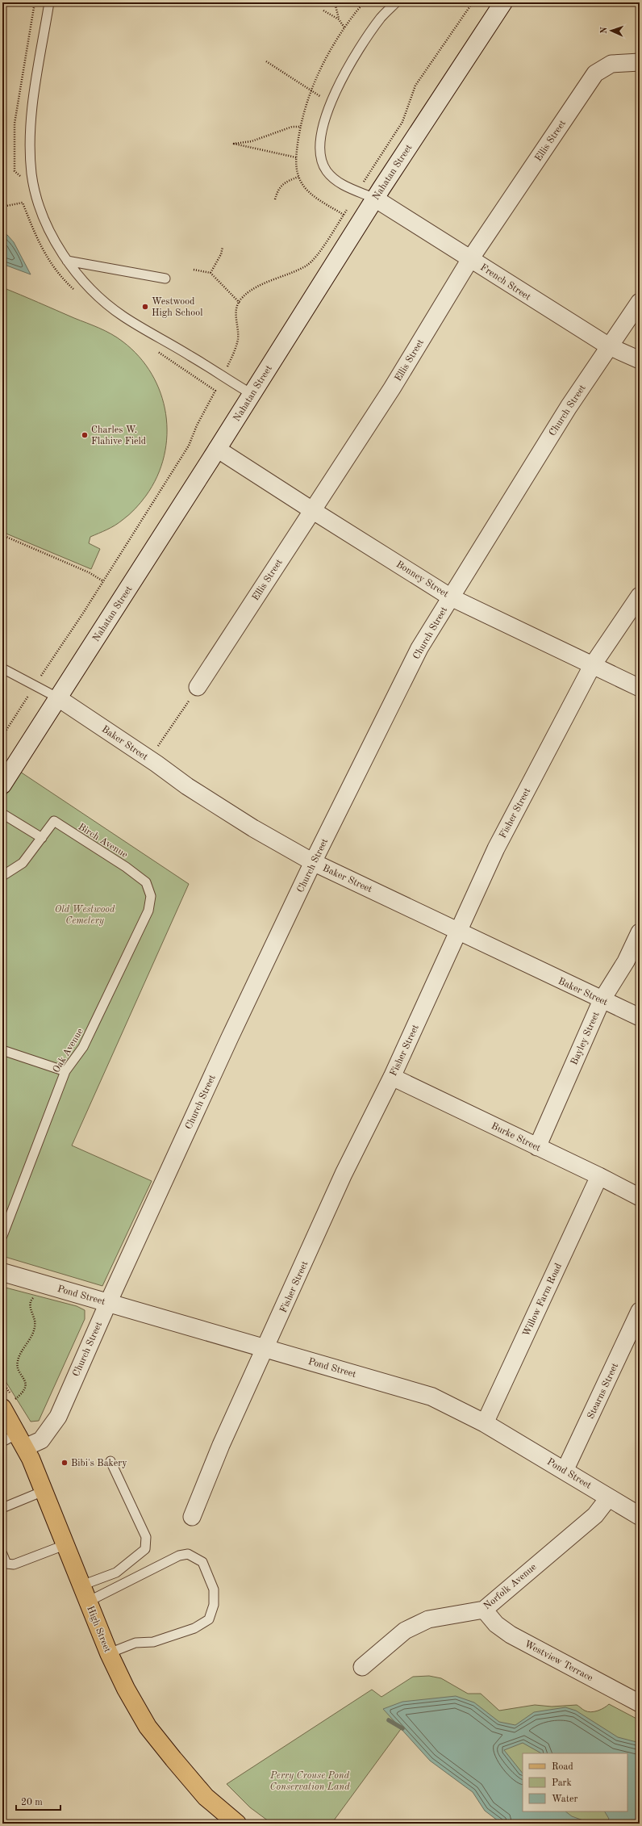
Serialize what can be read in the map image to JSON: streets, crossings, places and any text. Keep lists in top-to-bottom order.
{
  "streets": {
    "main road": ["Nahatan Street", "Pond Street", "High Street"],
    "street": [
      "Ellis Street",
      "French Street",
      "Church Street",
      "Bonney Street",
      "Baker Street",
      "Fisher Street",
      "Bayley Street",
      "Burke Street",
      "Willow Farm Road",
      "Stearns Street",
      "Norfolk Avenue",
      "Westview Terrace"
    ],
    "lane": ["Birch Avenue", "Oak Avenue"]
  },
  "crossings": [
    ["Ellis Street", "French Street"],
    ["Ellis Street", "Bonney Street"],
    ["Nahatan Street", "French Street"],
    ["Nahatan Street", "Bonney Street"],
    ["Nahatan Street", "Baker Street"],
    ["French Street", "Church Street"],
    ["Church Street", "Bonney Street"],
    ["Church Street", "Baker Street"],
    ["Church Street", "Pond Street"],
    ["Church Street", "High Street"],
    ["Bonney Street", "Fisher Street"],
    ["Baker Street", "Fisher Street"],
    ["Baker Street", "Bayley Street"],
    ["Fisher Street", "Burke Street"],
    ["Fisher Street", "Pond Street"],
    ["Birch Avenue", "Oak Avenue"],
    ["Bayley Street", "Burke Street"],
    ["Burke Street", "Willow Farm Road"],
    ["Pond Street", "Willow Farm Road"],
    ["Pond Street", "Stearns Street"],
    ["Pond Street", "Norfolk Avenue"],
    ["Norfolk Avenue", "Westview Terrace"]
  ],
  "parks": ["Old Westwood Cemetery", "Perry Crouse Pond Conservation Land"],
  "places": ["Westwood High School", "Charles W. Flahive Field", "Bibi's Bakery"],
  "legend": ["Road", "Park", "Water"],
  "scale_bar": "20 m",
  "north": "left"
}
